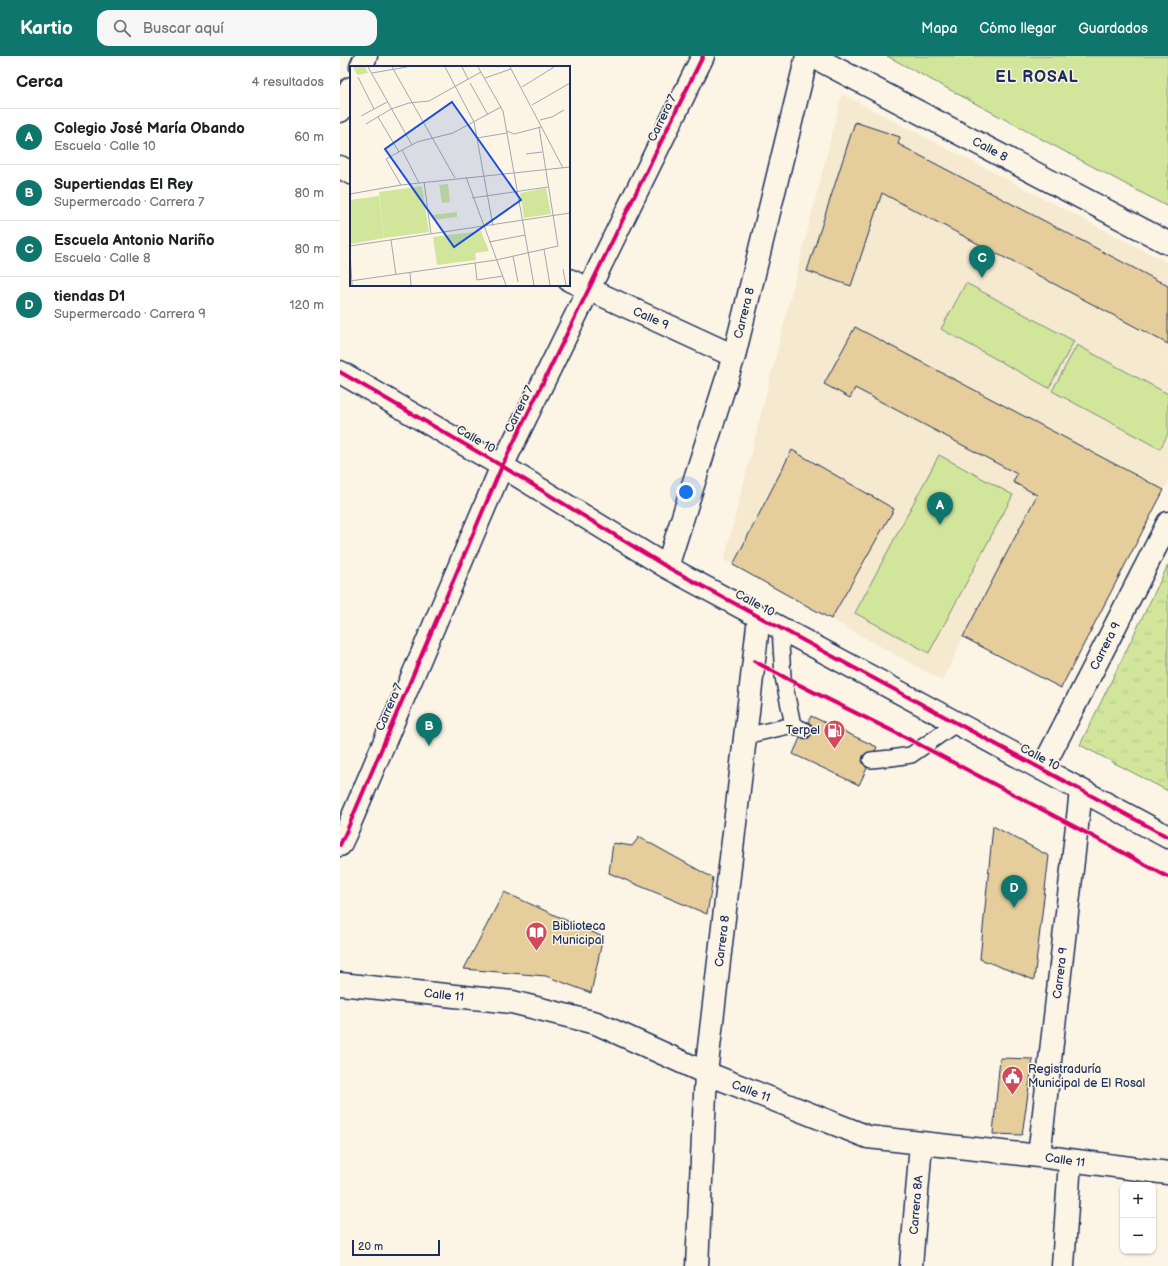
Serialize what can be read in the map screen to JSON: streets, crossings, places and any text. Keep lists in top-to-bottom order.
{
  "streets": {
    "street": [
      "Carrera 7",
      "Calle 8",
      "Carrera 8",
      "Calle 9",
      "Calle 10",
      "Carrera 9",
      "Calle 11",
      "Carrera 8A"
    ]
  },
  "crossings": [
    ["Carrera 7", "Calle 9"],
    ["Carrera 7", "Calle 10"],
    ["Carrera 8", "Calle 9"],
    ["Carrera 8", "Calle 10"],
    ["Carrera 8", "Calle 11"],
    ["Calle 10", "Carrera 9"],
    ["Carrera 9", "Calle 11"],
    ["Calle 11", "Carrera 8A"]
  ],
  "districts": ["EL ROSAL"],
  "places": {
    "fuel station": ["Terpel"],
    "library": ["Biblioteca Municipal"],
    "public building": ["Registraduría Municipal de El Rosal"]
  },
  "scale_bar": "20 m",
  "page": {
    "header": "Kartio",
    "search": "Buscar aquí",
    "nav": ["Mapa", "Cómo llegar", "Guardados"],
    "heading": ["Cerca", "4 resultados"],
    "list": [
      {
        "mark": "A",
        "name": "Colegio José María Obando",
        "note": "Escuela · Calle 10",
        "value": "60 m"
      },
      {
        "mark": "B",
        "name": "Supertiendas El Rey",
        "note": "Supermercado · Carrera 7",
        "value": "80 m"
      },
      {
        "mark": "C",
        "name": "Escuela Antonio Nariño",
        "note": "Escuela · Calle 8",
        "value": "80 m"
      },
      {
        "mark": "D",
        "name": "tiendas D1",
        "note": "Supermercado · Carrera 9",
        "value": "120 m"
      }
    ],
    "pins": [
      "C",
      "A",
      "B",
      "D"
    ],
    "map_buttons": ["+", "−"],
    "scale": "20 m"
  }
}
